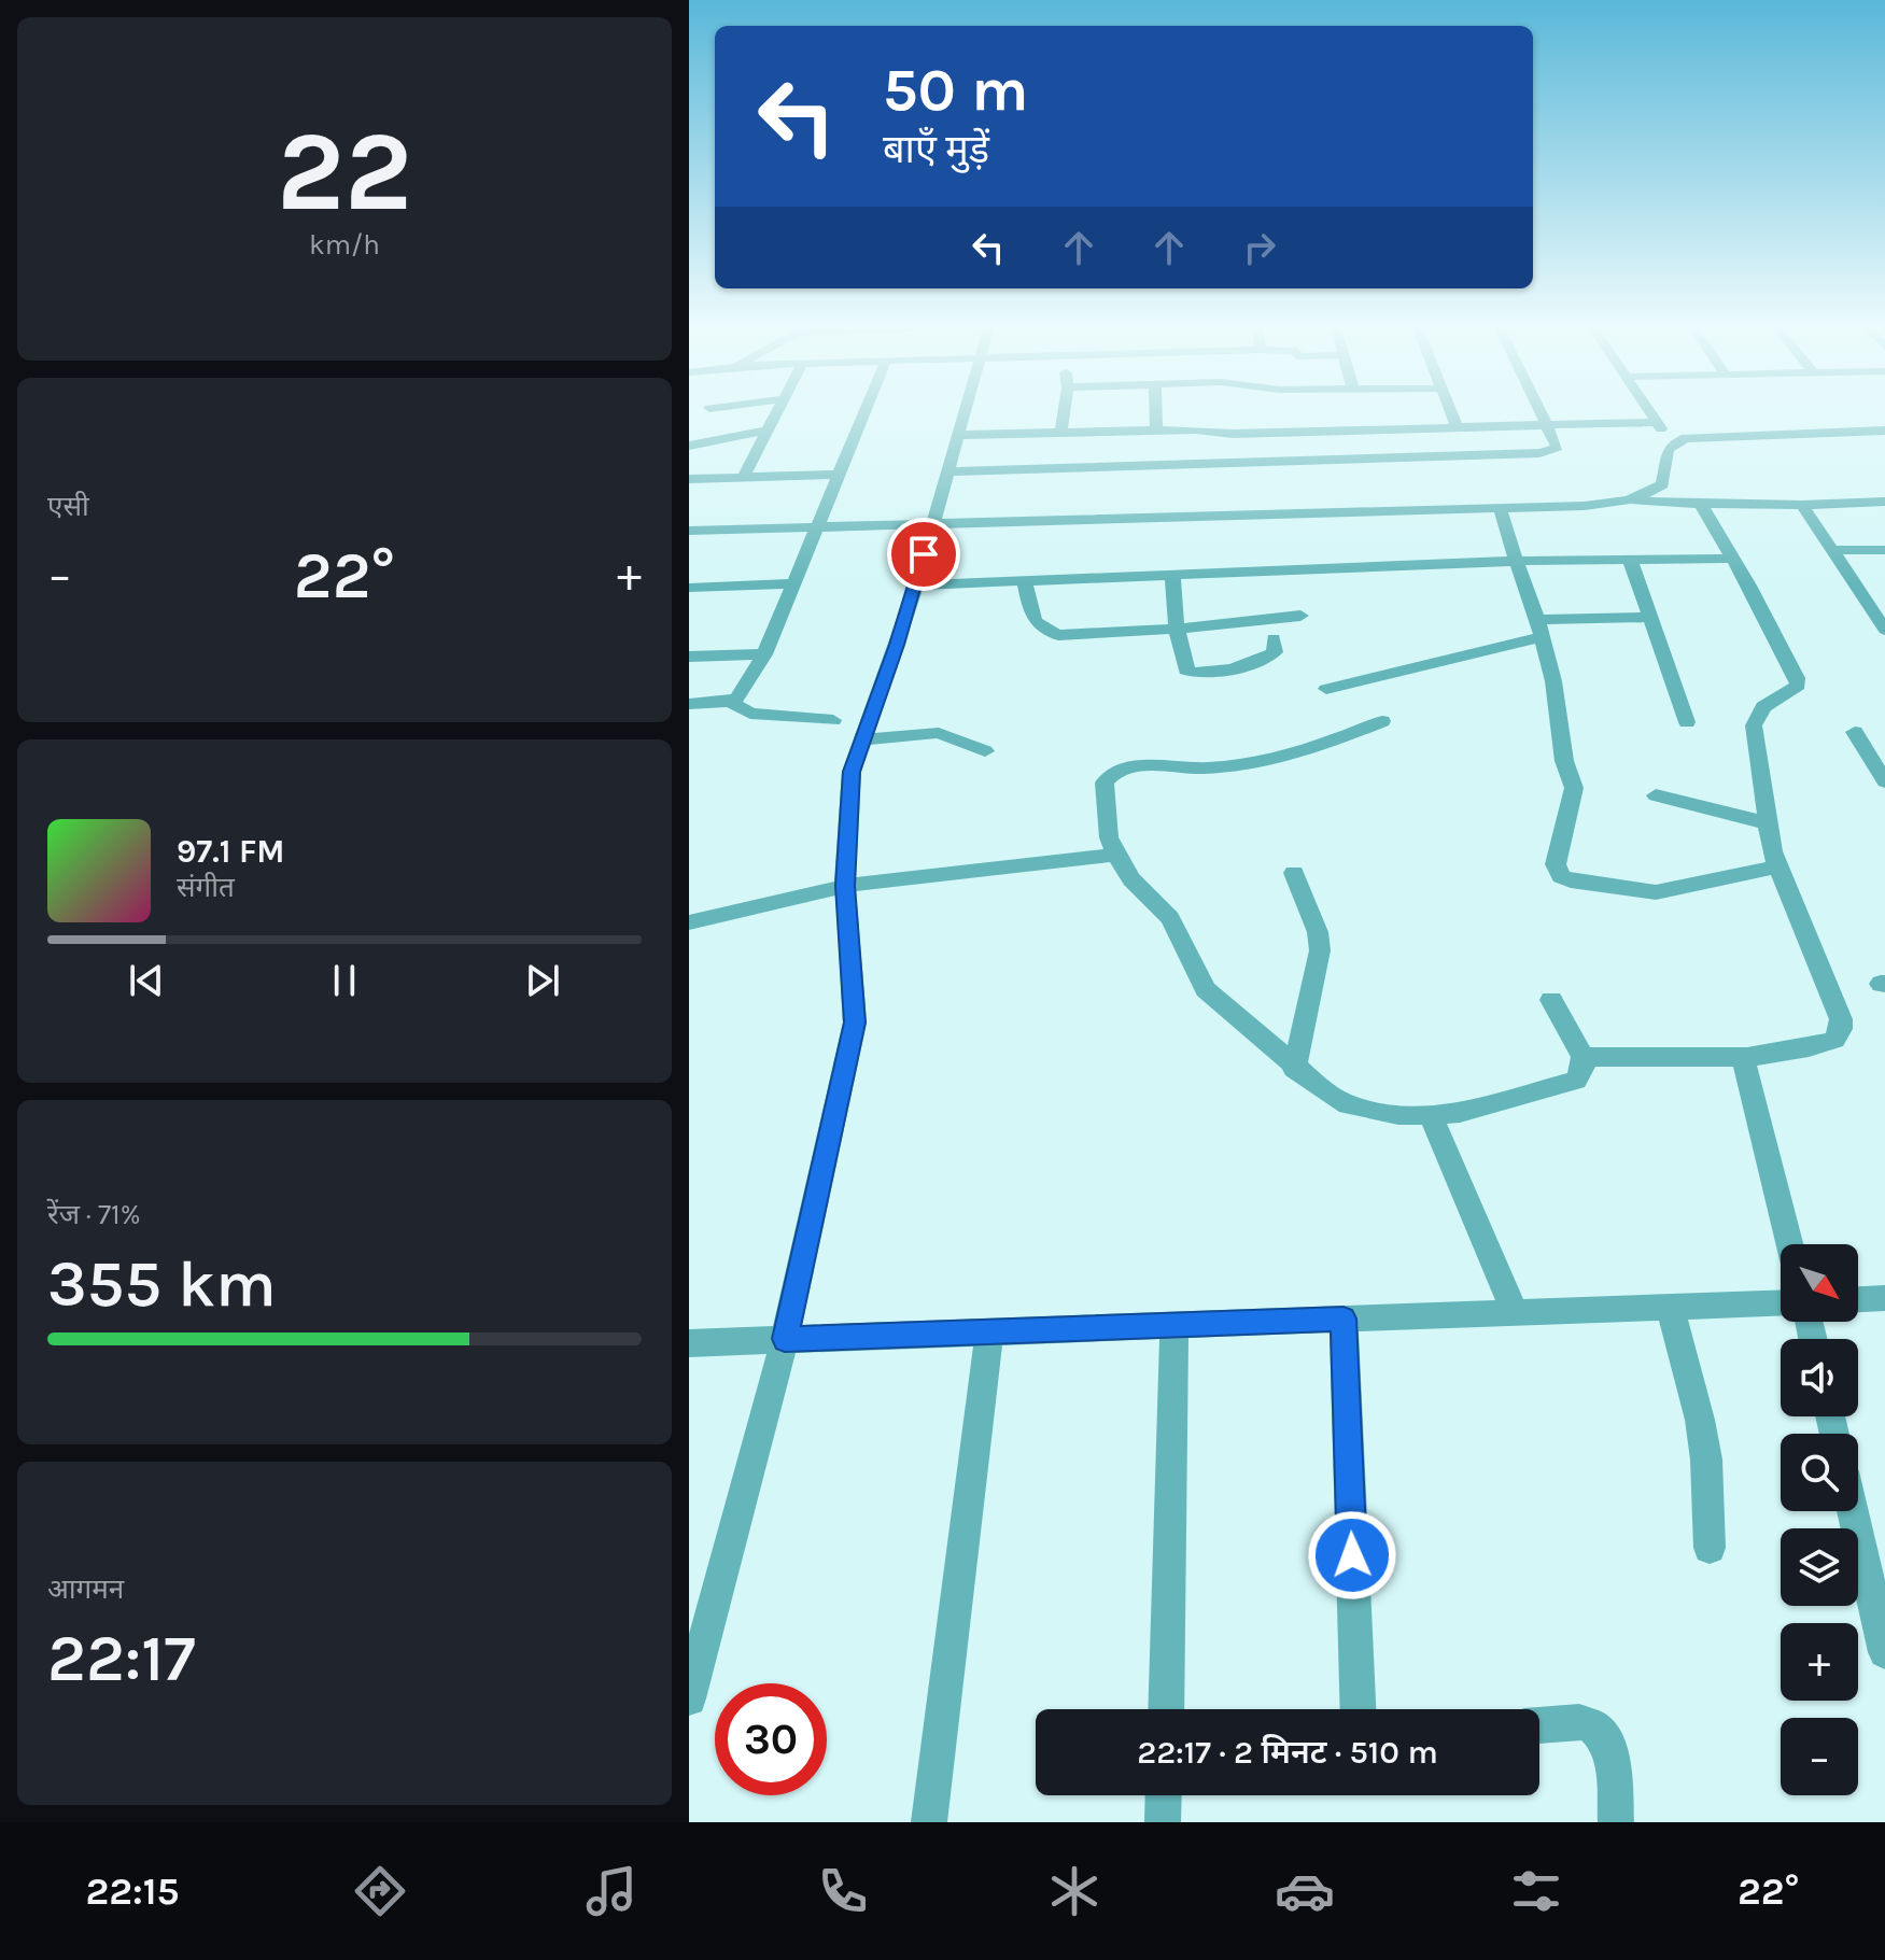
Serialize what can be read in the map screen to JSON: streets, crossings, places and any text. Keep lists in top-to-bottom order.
{
  "north": "bottom right",
  "page": {
    "tile": [
      ["22", "km/h"],
      "एसी",
      ["रेंज · 71%", "355 km"],
      ["आगमन", "22:17"]
    ],
    "turn": ["50 m", "बाएँ मुड़ें"],
    "heat": ["−", "22°", "+"],
    "song": ["97.1 FM", "संगीत"],
    "map_buttons": ["+", "−"],
    "limit": "30",
    "trip": "22:17 · 2 मिनट · 510 m",
    "tabs": ["22:15", "22°"]
  }
}
